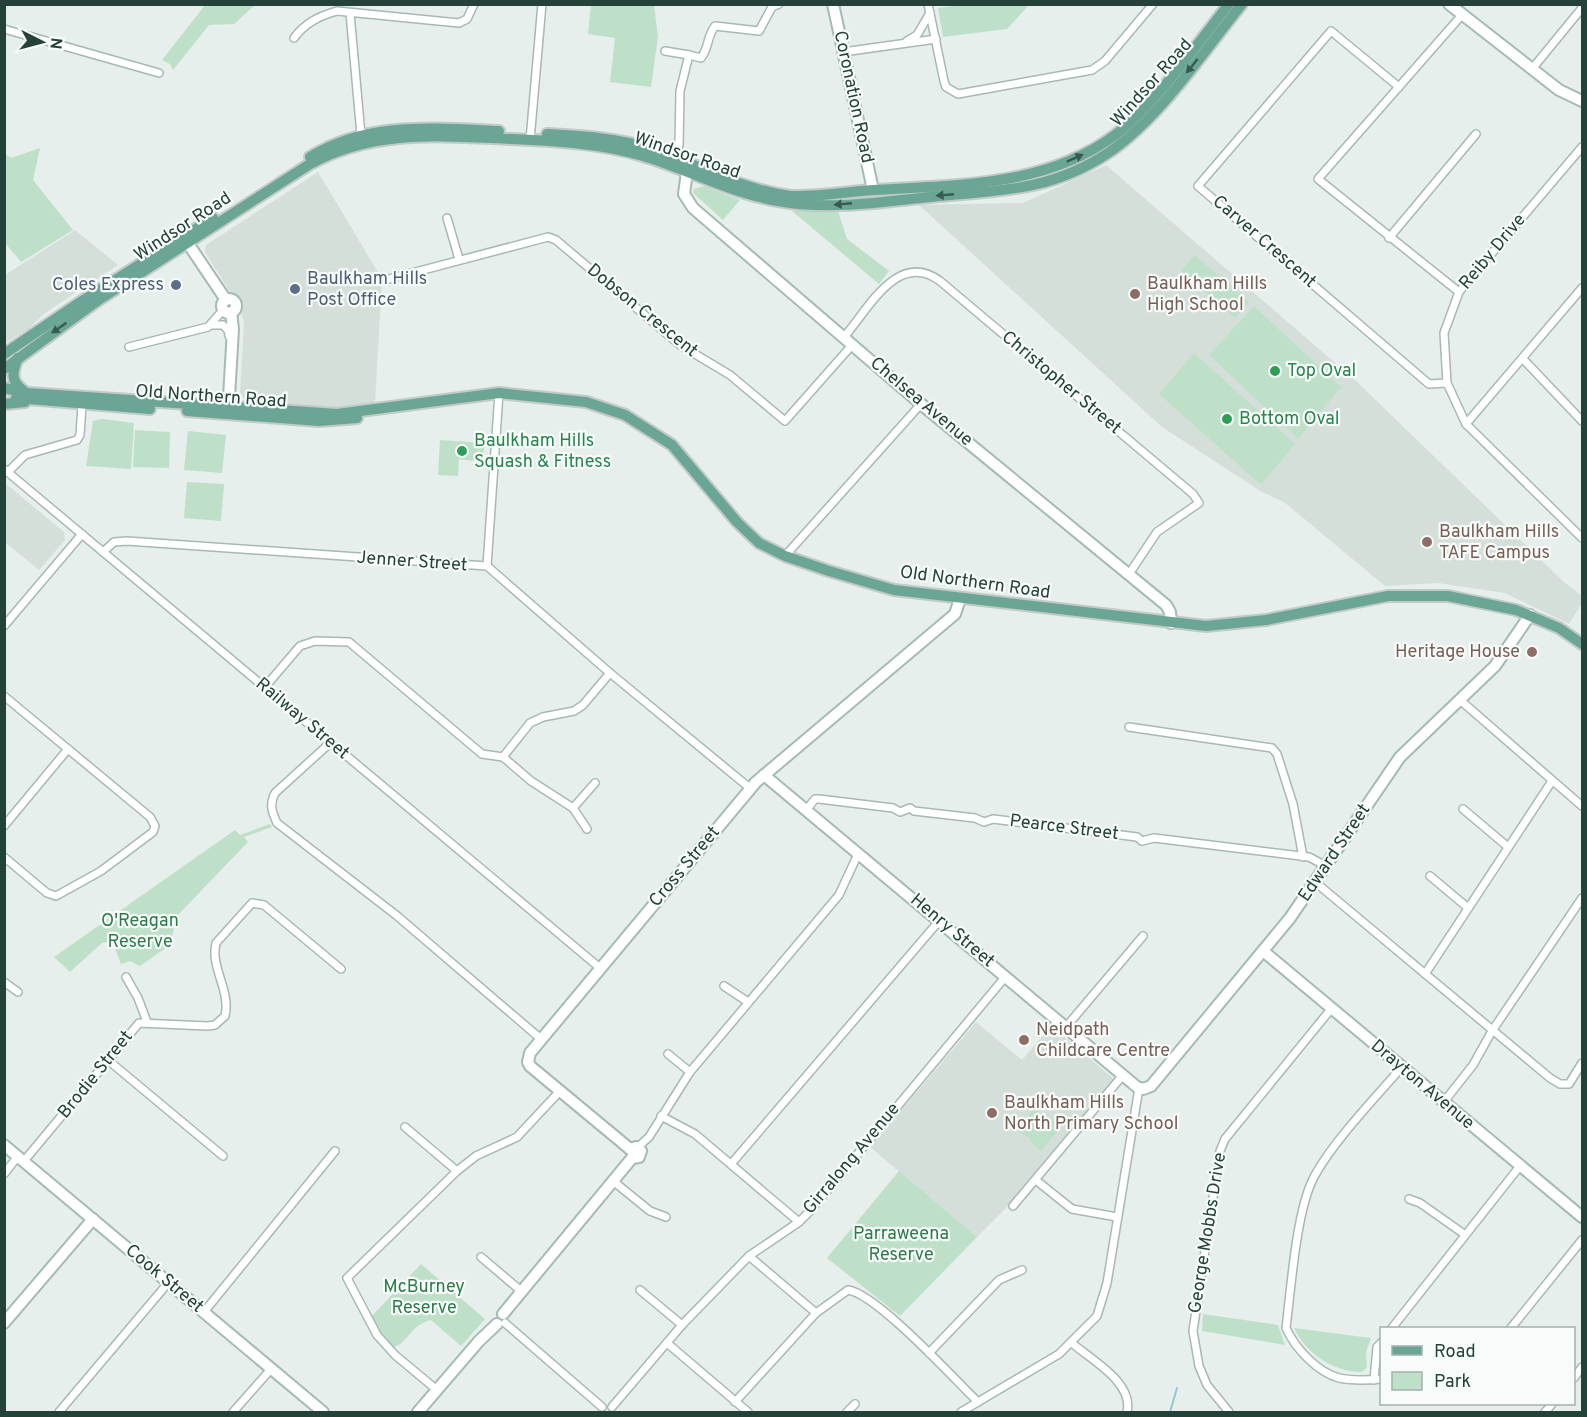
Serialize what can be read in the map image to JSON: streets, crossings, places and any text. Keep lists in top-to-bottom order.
{
  "streets": {
    "main road": ["Windsor Road", "Old Northern Road"],
    "street": [
      "Coronation Road",
      "Carver Crescent",
      "Reiby Drive",
      "Dobson Crescent",
      "Christopher Street",
      "Chelsea Avenue",
      "Jenner Street",
      "Railway Street",
      "Pearce Street",
      "Edward Street",
      "Cross Street",
      "Henry Street",
      "Brodie Street",
      "Drayton Avenue",
      "Girralong Avenue",
      "George Mobbs Drive",
      "Cook Street"
    ]
  },
  "crossings": [
    ["Windsor Road", "Coronation Road"],
    ["Windsor Road", "Chelsea Avenue"],
    ["Carver Crescent", "Reiby Drive"],
    ["Dobson Crescent", "Christopher Street"],
    ["Dobson Crescent", "Chelsea Avenue"],
    ["Christopher Street", "Chelsea Avenue"],
    ["Old Northern Road", "Chelsea Avenue"],
    ["Old Northern Road", "Edward Street"],
    ["Old Northern Road", "Cross Street"],
    ["Jenner Street", "Railway Street"],
    ["Jenner Street", "Cross Street"],
    ["Railway Street", "Cross Street"],
    ["Pearce Street", "Edward Street"],
    ["Pearce Street", "Henry Street"],
    ["Edward Street", "Henry Street"],
    ["Edward Street", "Drayton Avenue"],
    ["Cross Street", "Henry Street"],
    ["Henry Street", "Girralong Avenue"],
    ["Brodie Street", "Cook Street"],
    ["Drayton Avenue", "George Mobbs Drive"]
  ],
  "parks": ["O'Reagan Reserve", "Parraweena Reserve", "McBurney Reserve"],
  "places": [
    "Coles Express",
    "Baulkham Hills Post Office",
    "Baulkham Hills High School",
    "Top Oval",
    "Bottom Oval",
    "Baulkham Hills Squash & Fitness",
    "Baulkham Hills TAFE Campus",
    "Heritage House",
    "Neidpath Childcare Centre",
    "Baulkham Hills North Primary School"
  ],
  "legend": ["Road", "Park"],
  "north": "right"
}
